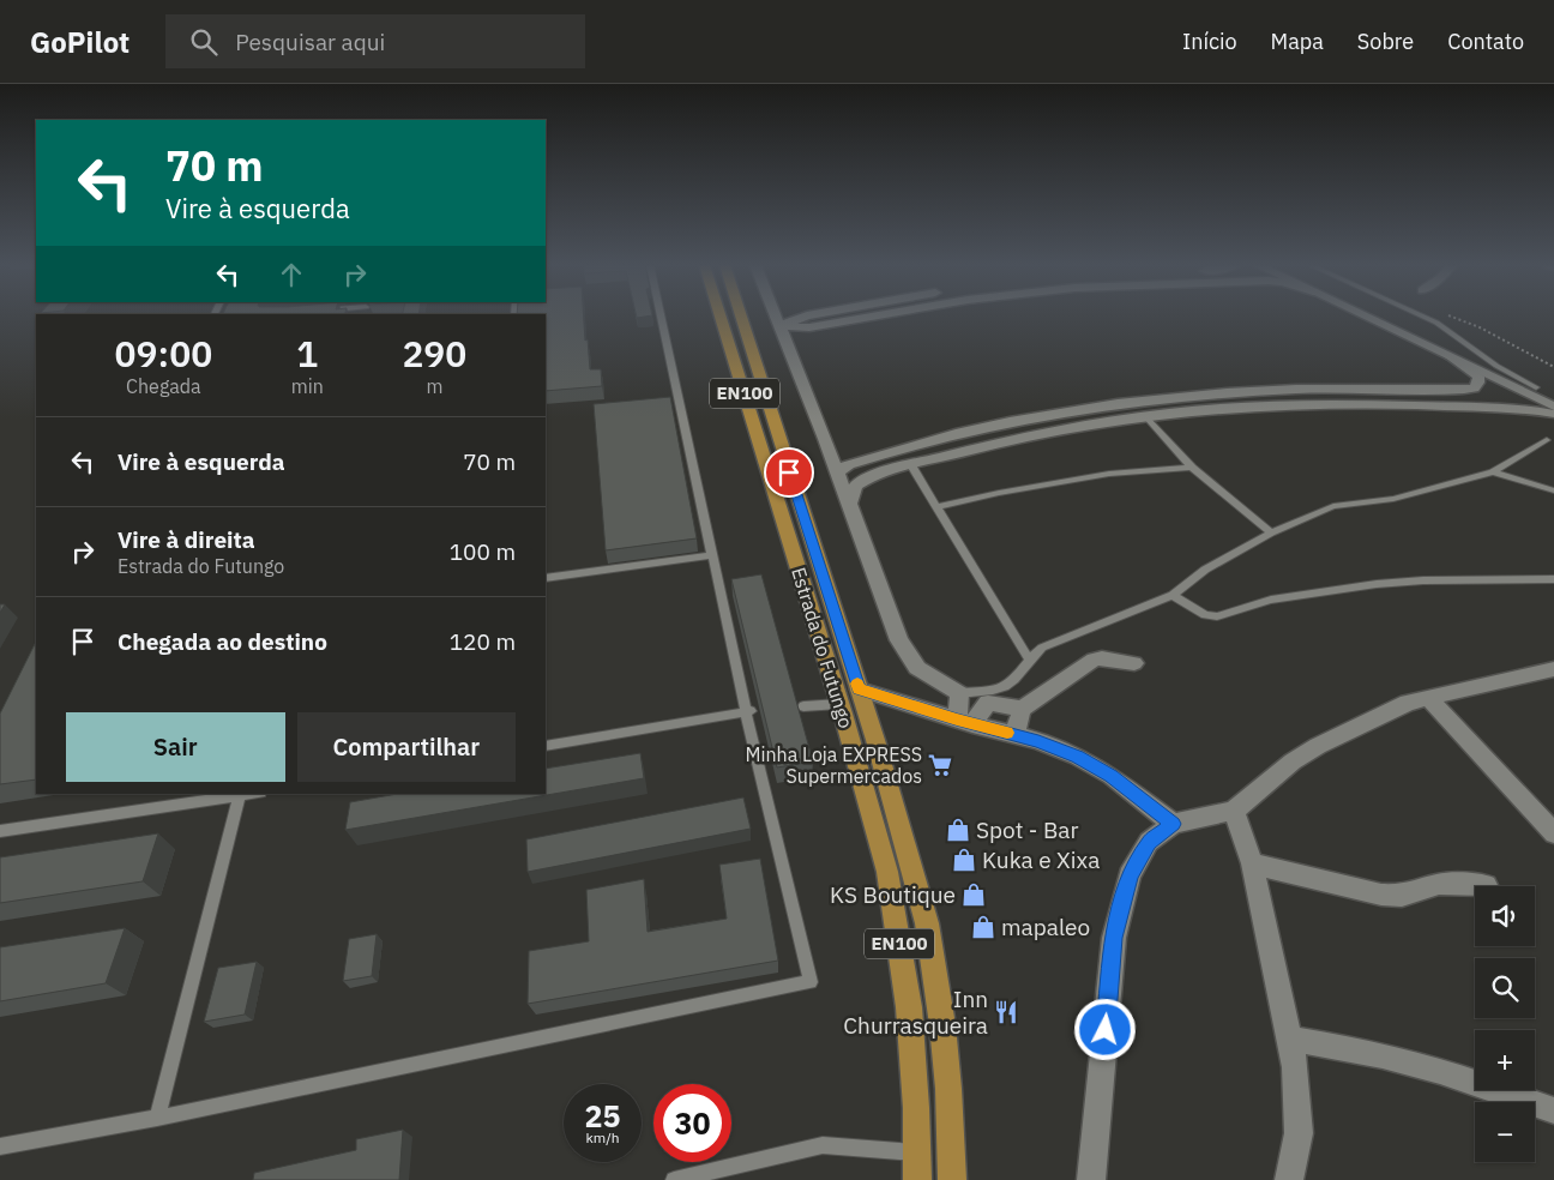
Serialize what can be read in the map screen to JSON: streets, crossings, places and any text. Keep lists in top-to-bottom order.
{
  "streets": {
    "main road": ["EN100", "Estrada do Futungo"]
  },
  "places": {
    "supermarket": ["Minha Loja EXPRESS Supermercados"],
    "shop": [
      "Spot - Bar",
      "Kuka e Xixa",
      "KS Boutique",
      "mapaleo"
    ],
    "restaurant": ["Inn Churrasqueira"]
  },
  "page": {
    "header": "GoPilot",
    "search": "Pesquisar aqui",
    "nav": [
      "Início",
      "Mapa",
      "Sobre",
      "Contato"
    ],
    "turn": ["70 m", "Vire à esquerda"],
    "eta": [
      "09:00",
      "Chegada",
      "1",
      "min",
      "290",
      "m"
    ],
    "list": [
      {
        "name": "Vire à esquerda",
        "value": "70 m"
      },
      {
        "name": "Vire à direita",
        "note": "Estrada do Futungo",
        "value": "100 m"
      },
      {
        "name": "Chegada ao destino",
        "value": "120 m"
      }
    ],
    "buttons": ["Sair", "Compartilhar"],
    "map_buttons": ["+", "−"],
    "speed": "25 km/h",
    "limit": "30"
  }
}
